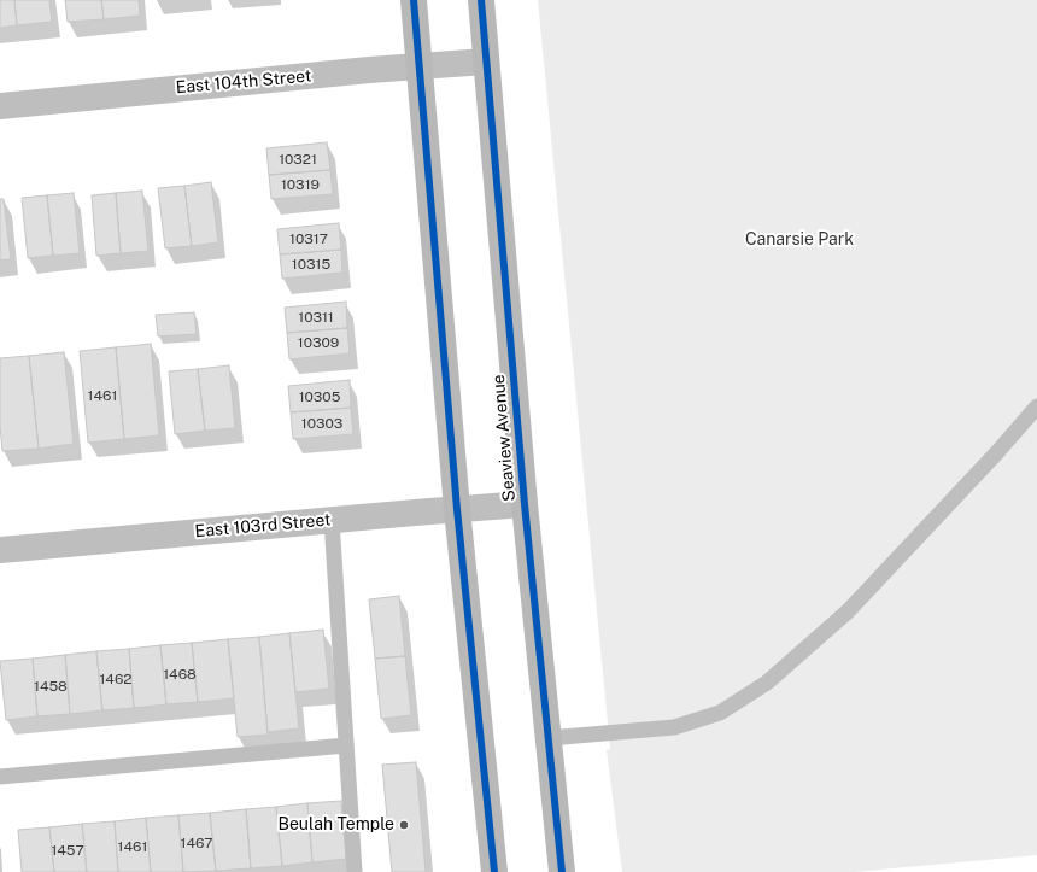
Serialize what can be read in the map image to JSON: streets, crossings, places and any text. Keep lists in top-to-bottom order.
{
  "streets": {
    "street": ["East 104th Street", "Seaview Avenue", "East 103rd Street"]
  },
  "crossings": [
    ["East 104th Street", "Seaview Avenue"],
    ["Seaview Avenue", "East 103rd Street"]
  ],
  "parks": ["Canarsie Park"],
  "places": ["Beulah Temple"],
  "house_numbers": [
    "10321",
    "10319",
    "10317",
    "10315",
    "10311",
    "10309",
    "1461",
    "10305",
    "10303",
    "1468",
    "1462",
    "1458",
    "1467",
    "1461",
    "1457"
  ]
}
